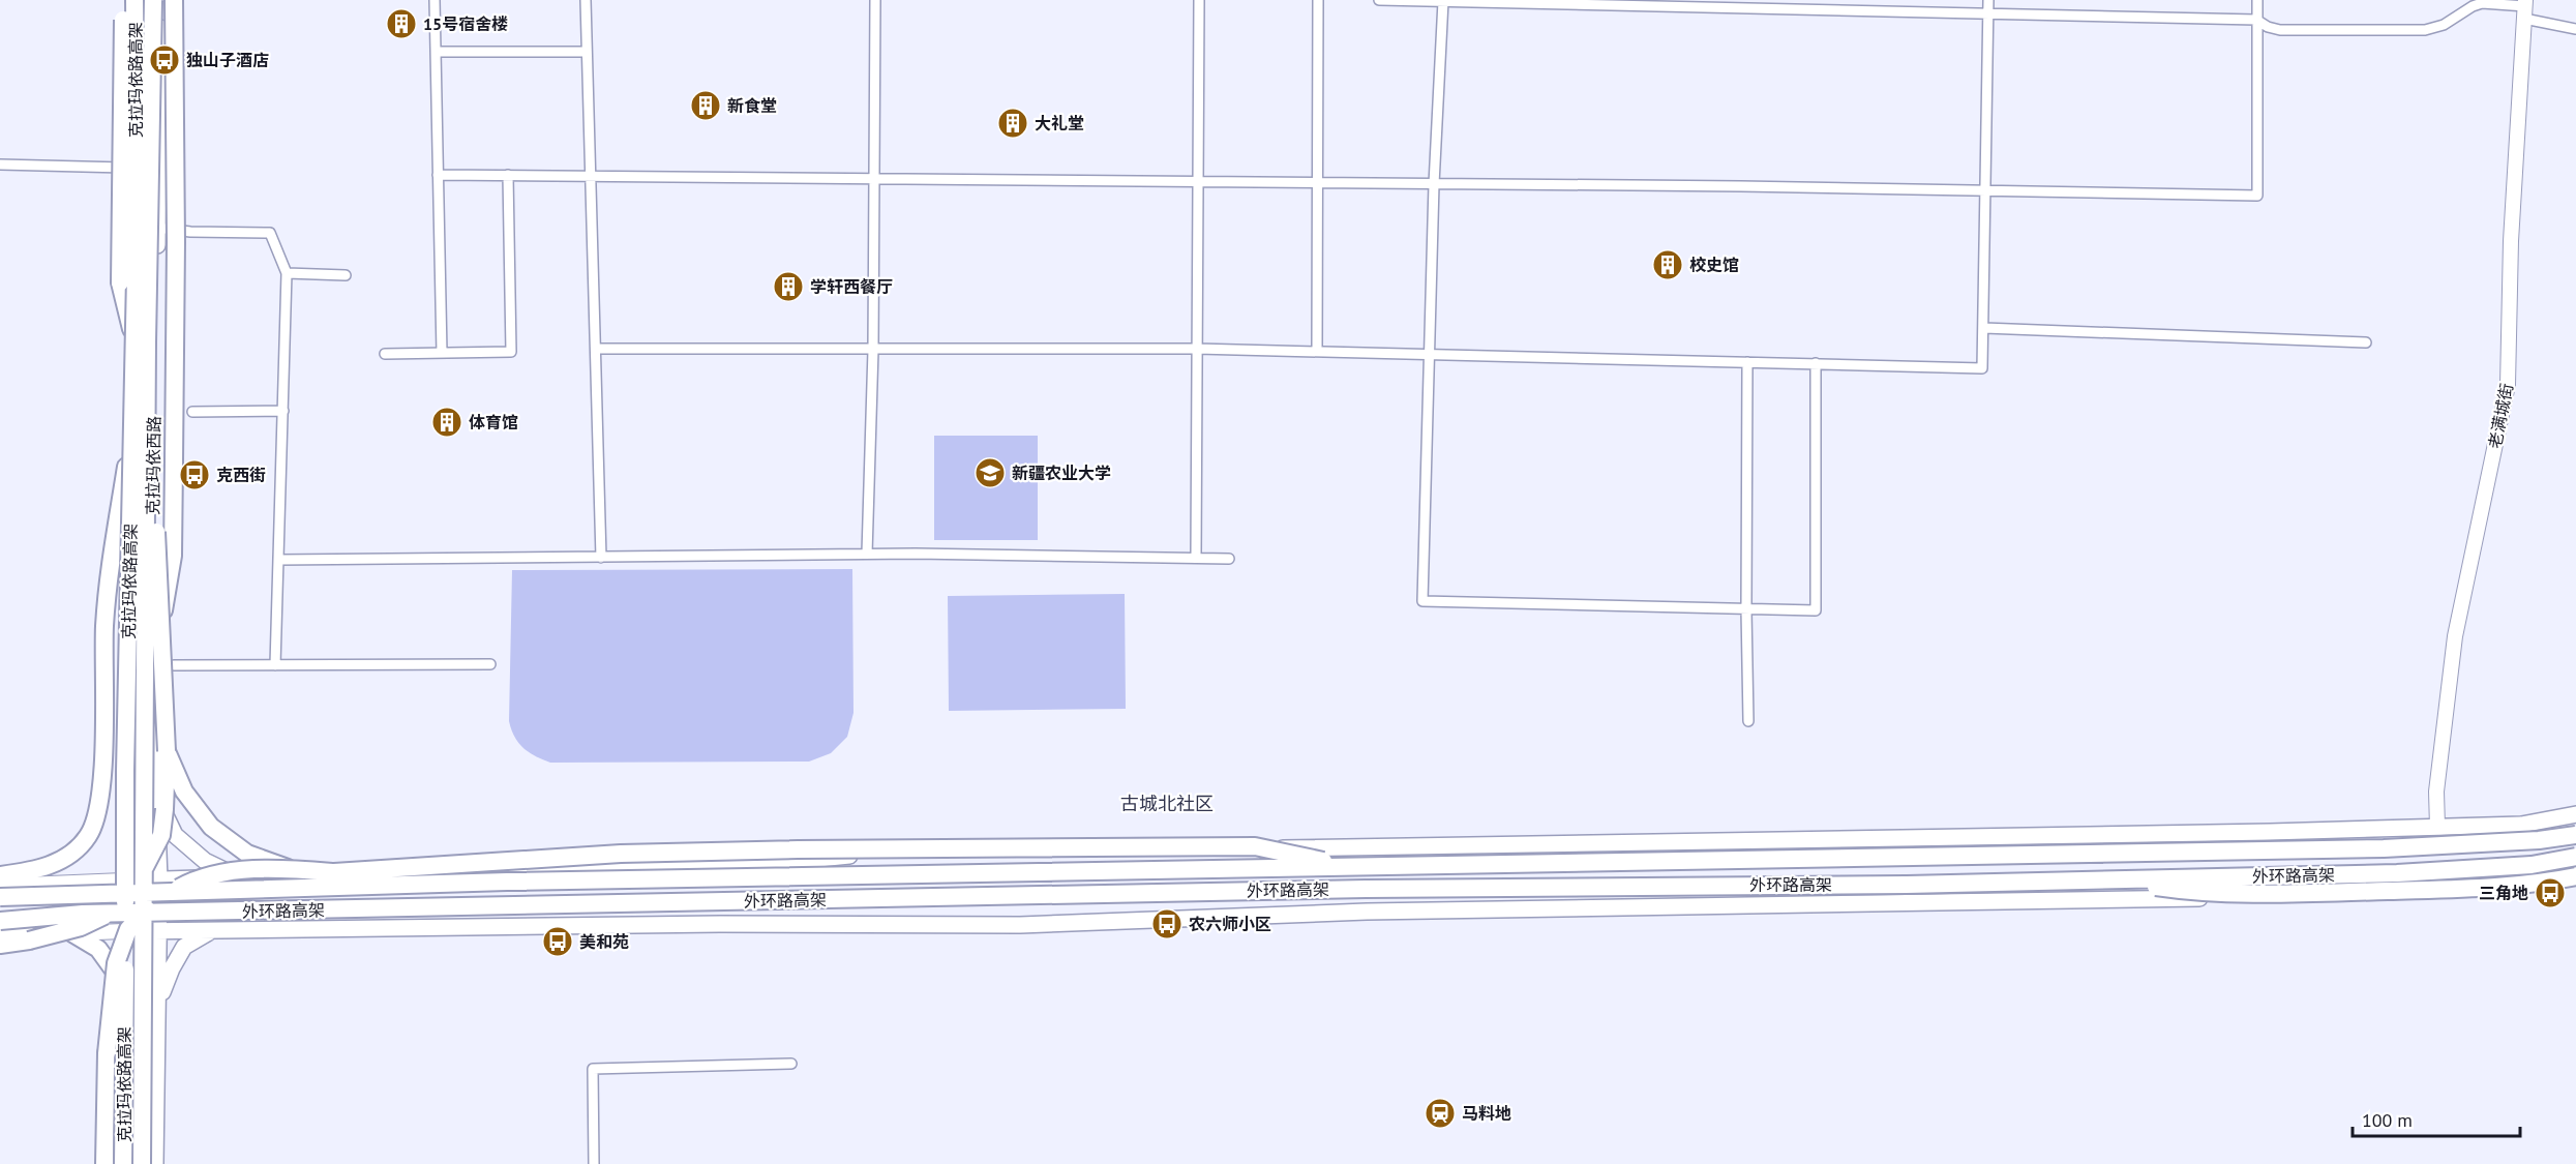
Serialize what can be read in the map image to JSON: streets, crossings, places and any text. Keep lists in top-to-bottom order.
{
  "streets": {
    "highway": ["克拉玛依路高架", "外环路高架"],
    "main road": ["克拉玛依西路"],
    "street": ["老满城街"]
  },
  "crossings": [
    ["克拉玛依路高架", "克拉玛依西路"]
  ],
  "districts": ["古城北社区"],
  "places": {
    "building": [
      "15号宿舍楼",
      "新食堂",
      "大礼堂",
      "校史馆",
      "学轩西餐厅",
      "体育馆"
    ],
    "bus stop": [
      "独山子酒店",
      "克西街",
      "三角地",
      "农六师小区",
      "美和苑"
    ],
    "school or university": ["新疆农业大学"],
    "station": ["马料地"]
  },
  "scale_bar": "100 m"
}
